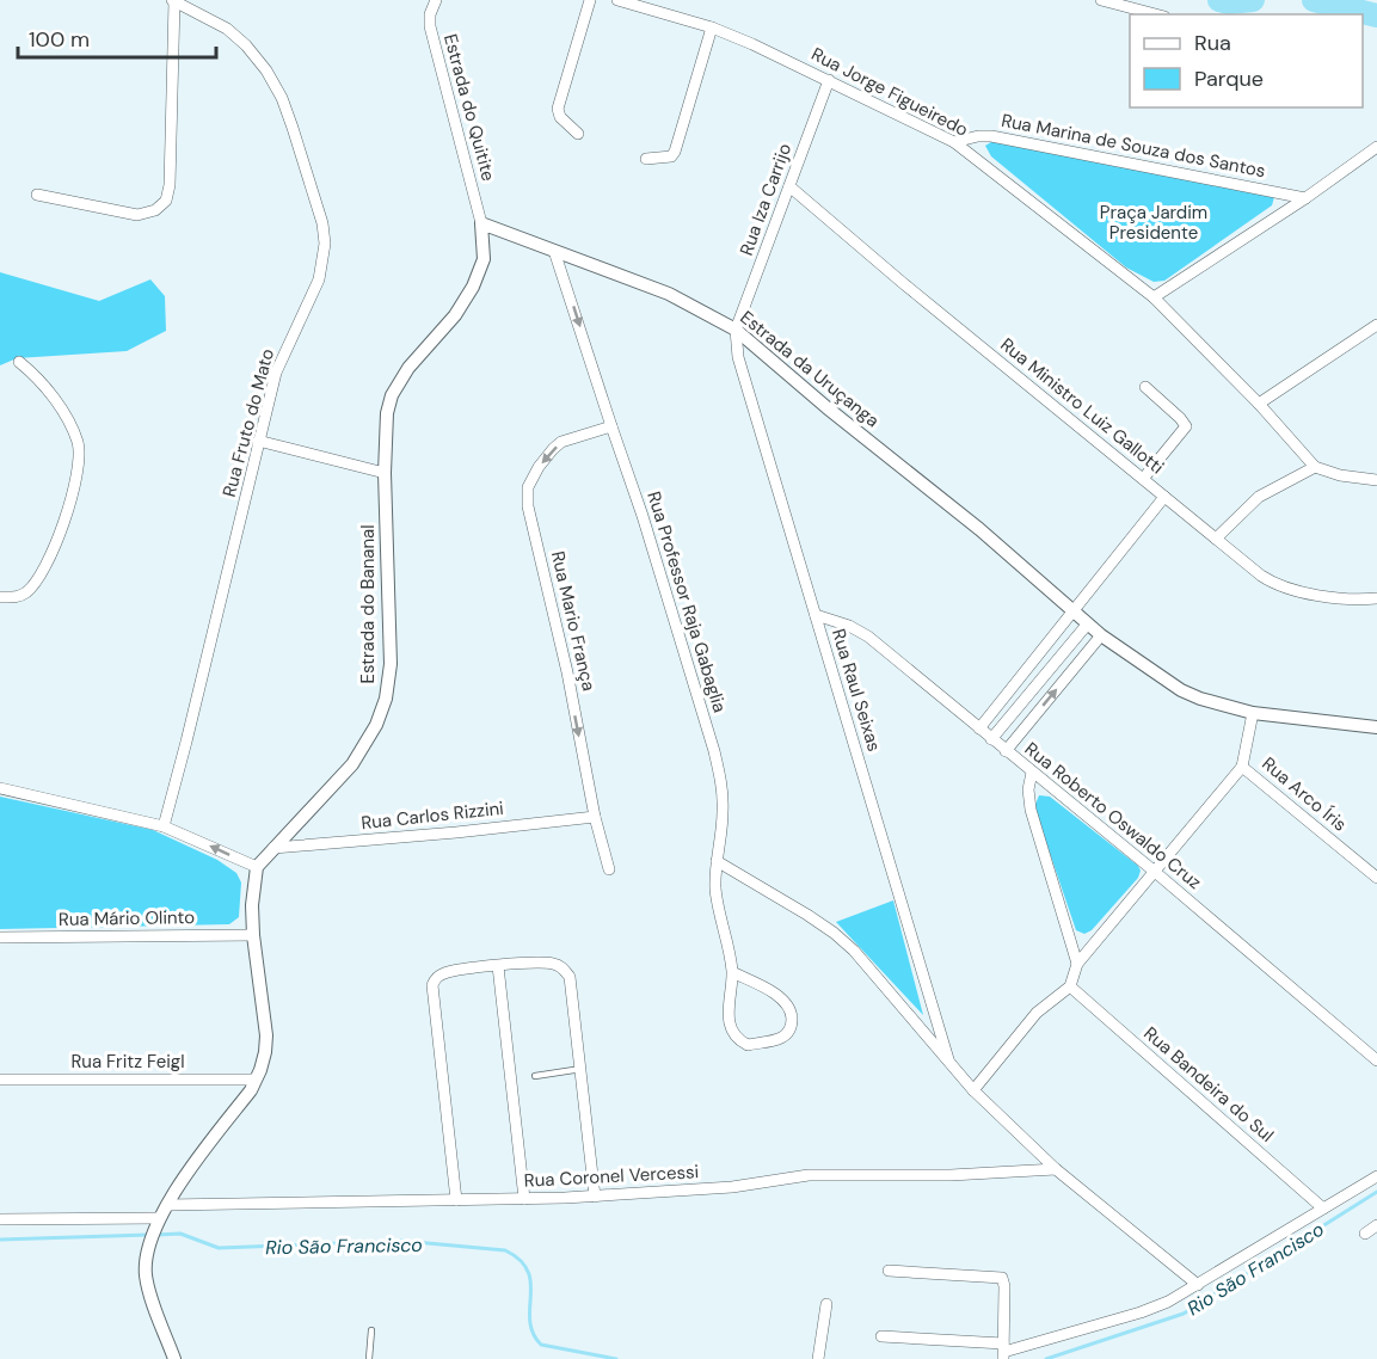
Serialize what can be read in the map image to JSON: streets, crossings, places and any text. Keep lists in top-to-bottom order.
{
  "streets": {
    "street": [
      "Rua Jorge Figueiredo",
      "Estrada do Quitite",
      "Rua Marina de Souza dos Santos",
      "Rua Iza Carrijo",
      "Estrada da Uruçanga",
      "Rua Ministro Luiz Gallotti",
      "Rua Fruto do Mato",
      "Rua Professor Raja Gabaglia",
      "Estrada do Bananal",
      "Rua Mario França",
      "Rua Raul Seixas",
      "Rua Arco Íris",
      "Rua Carlos Rizzini",
      "Rua Roberto Oswaldo Cruz",
      "Rua Mário Olinto",
      "Rua Fritz Feigl",
      "Rua Bandeira do Sul",
      "Rua Coronel Vercessi"
    ]
  },
  "crossings": [
    ["Rua Jorge Figueiredo", "Rua Marina de Souza dos Santos"],
    ["Rua Jorge Figueiredo", "Rua Iza Carrijo"],
    ["Estrada do Quitite", "Estrada da Uruçanga"],
    ["Estrada do Quitite", "Estrada do Bananal"],
    ["Rua Iza Carrijo", "Estrada da Uruçanga"],
    ["Rua Iza Carrijo", "Rua Ministro Luiz Gallotti"],
    ["Rua Iza Carrijo", "Rua Raul Seixas"],
    ["Estrada da Uruçanga", "Rua Professor Raja Gabaglia"],
    ["Estrada da Uruçanga", "Estrada do Bananal"],
    ["Estrada da Uruçanga", "Rua Raul Seixas"],
    ["Rua Professor Raja Gabaglia", "Rua Mario França"],
    ["Estrada do Bananal", "Rua Carlos Rizzini"],
    ["Rua Mario França", "Rua Carlos Rizzini"],
    ["Rua Raul Seixas", "Rua Roberto Oswaldo Cruz"]
  ],
  "one_way": ["Rua Mario França"],
  "water": ["Rio São Francisco"],
  "parks": ["Praça Jardim Presidente"],
  "legend": ["Rua", "Parque"],
  "scale_bar": "100 m"
}
